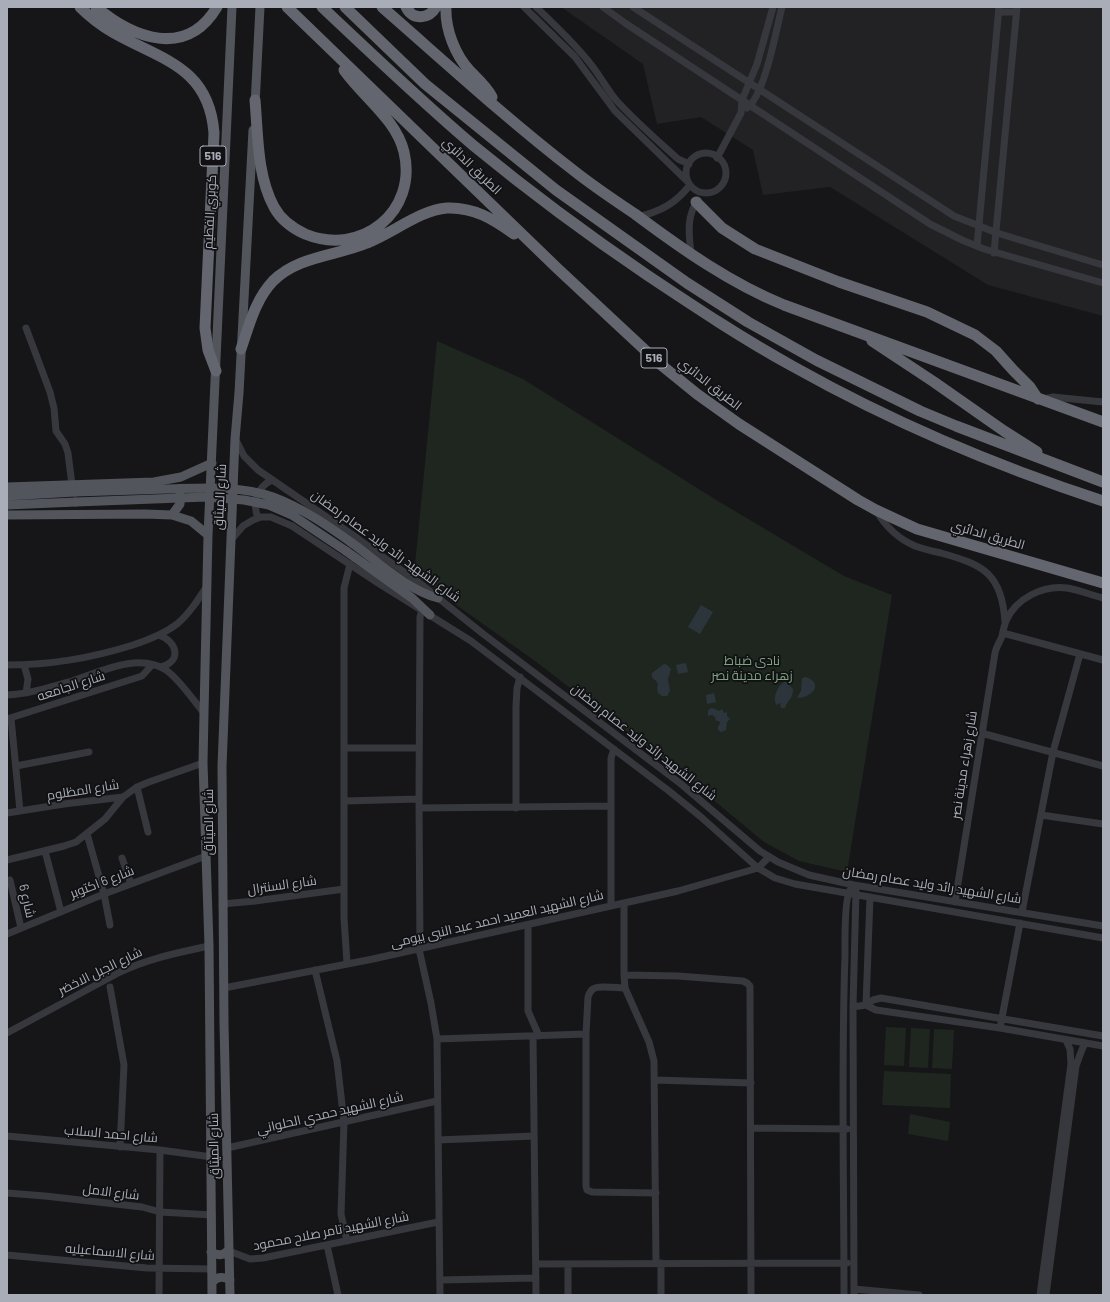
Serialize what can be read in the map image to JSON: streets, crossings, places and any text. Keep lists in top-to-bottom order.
{
  "streets": {
    "highway": ["516", "الطريق الدائري"],
    "main road": ["كوبري الفطيم", "شارع الميثاق"],
    "street": [
      "شارع الشهيد رائد وليد عصام رمضان",
      "شارع الجامعه",
      "شارع زهراء مدينة نصر",
      "شارع المظلوم",
      "شارع 6 اكتوبر",
      "شارع السنترال",
      "شارع 6",
      "شارع الشهيد العميد احمد عبد النبى بيومى",
      "شارع الجبل الاخضر",
      "شارع الشهيد حمدي الحلواني",
      "شارع احمد السلاب",
      "شارع الامل",
      "شارع الشهيد تامر صلاح محمود",
      "شارع الاسماعيليه"
    ]
  },
  "crossings": [
    ["516", "الطريق الدائري"],
    ["516", "كوبري الفطيم"],
    ["516", "شارع الميثاق"],
    ["كوبري الفطيم", "شارع الميثاق"],
    ["شارع الميثاق", "شارع الشهيد رائد وليد عصام رمضان"],
    ["شارع الميثاق", "شارع المظلوم"],
    ["شارع الميثاق", "شارع 6 اكتوبر"],
    ["شارع الميثاق", "شارع السنترال"],
    ["شارع الميثاق", "شارع الشهيد العميد احمد عبد النبى بيومى"],
    ["شارع الميثاق", "شارع الجبل الاخضر"],
    ["شارع الميثاق", "شارع الشهيد حمدي الحلواني"],
    ["شارع الميثاق", "شارع احمد السلاب"],
    ["شارع الميثاق", "شارع الامل"],
    ["شارع الميثاق", "شارع الشهيد تامر صلاح محمود"],
    ["شارع الميثاق", "شارع الاسماعيليه"],
    ["شارع الشهيد رائد وليد عصام رمضان", "شارع زهراء مدينة نصر"],
    ["شارع الشهيد رائد وليد عصام رمضان", "شارع الشهيد العميد احمد عبد النبى بيومى"],
    ["شارع 6 اكتوبر", "شارع 6"]
  ],
  "parks": ["نادى ضباط زهراء مدينة نصر"]
}
